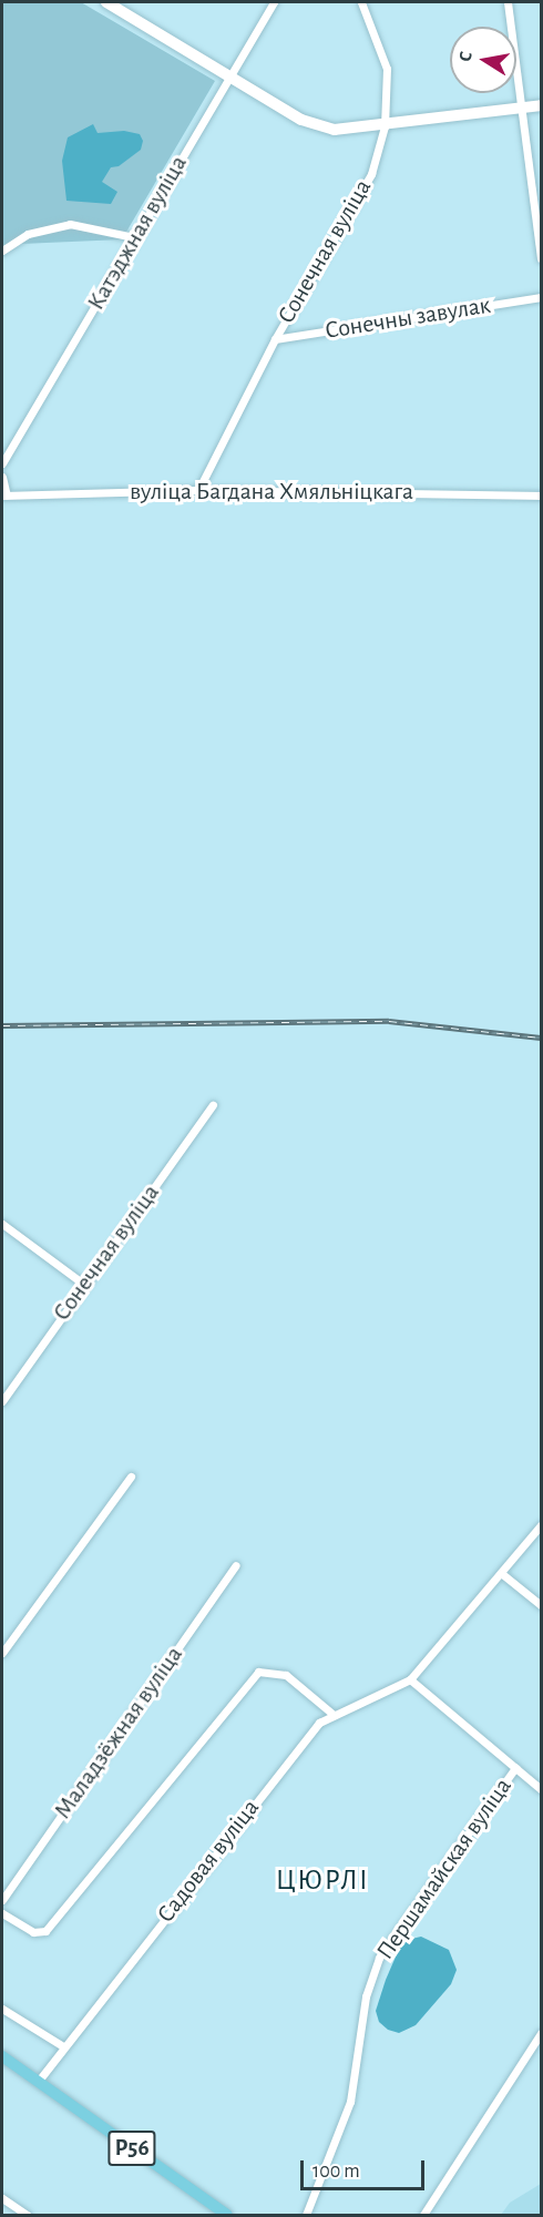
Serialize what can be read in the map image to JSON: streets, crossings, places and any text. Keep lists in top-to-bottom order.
{
  "streets": {
    "main road": ["Р56"],
    "street": [
      "Катэджная вуліца",
      "Сонечная вуліца",
      "Сонечны завулак",
      "вуліца Багдана Хмяльніцкага",
      "Маладзёжная вуліца",
      "Садовая вуліца",
      "Першамайская вуліца"
    ]
  },
  "crossings": [
    ["Сонечная вуліца", "Сонечны завулак"],
    ["Сонечная вуліца", "вуліца Багдана Хмяльніцкага"],
    ["Садовая вуліца", "Р56"]
  ],
  "districts": ["ЦЮРЛІ"],
  "scale_bar": "100 m",
  "north": "left"
}
